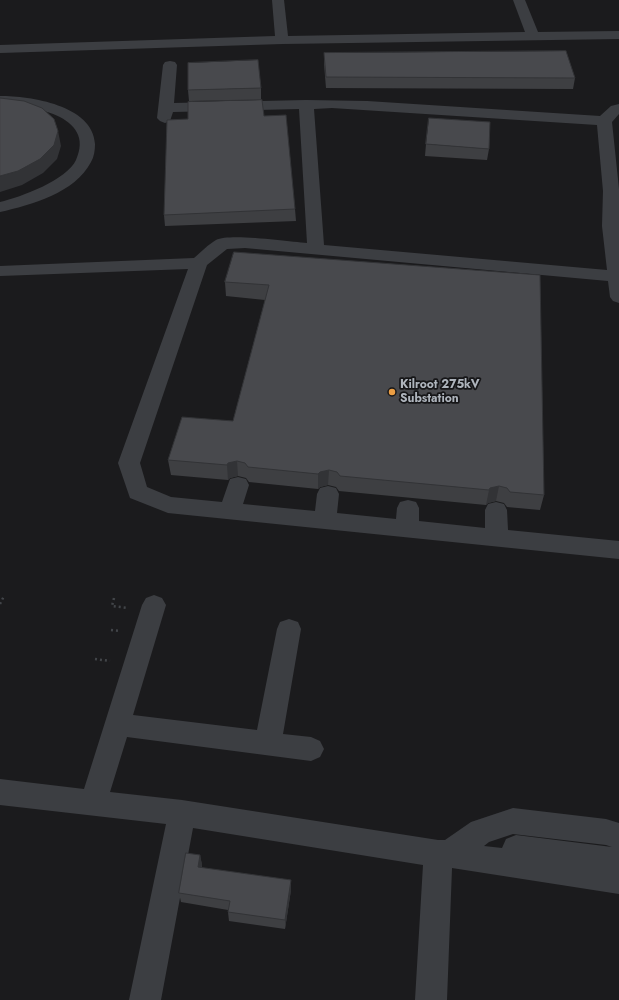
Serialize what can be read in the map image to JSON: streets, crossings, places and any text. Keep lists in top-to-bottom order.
{
  "places": ["Kilroot 275kV Substation"]
}
